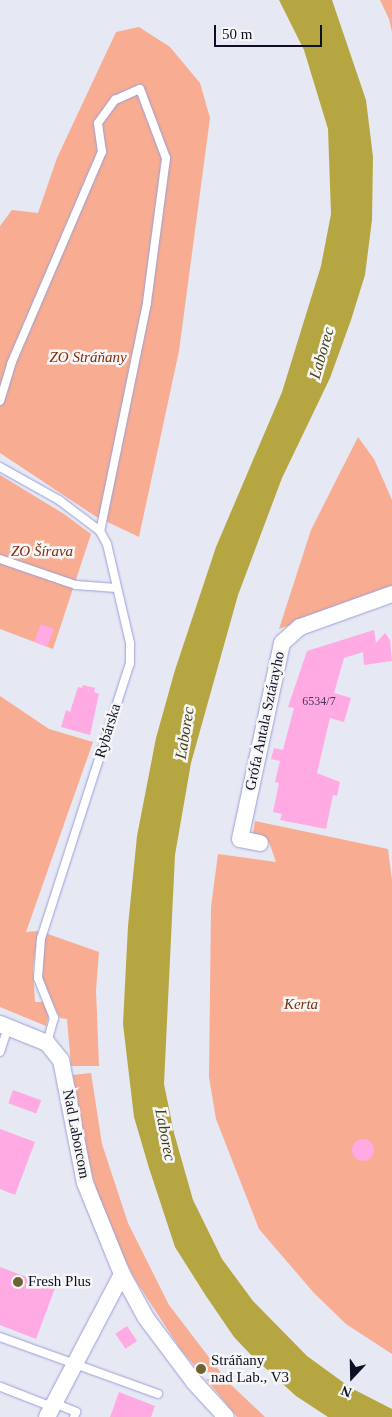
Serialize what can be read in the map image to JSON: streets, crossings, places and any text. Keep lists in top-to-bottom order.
{
  "streets": {
    "street": ["Grófa Antala Sztárayho", "Nad Laborcom"],
    "lane": ["Rybárska"]
  },
  "crossings": [
    ["Rybárska", "Nad Laborcom"]
  ],
  "water": ["Laborec"],
  "parks": ["ZO Stráňany", "ZO Šírava", "Kerta"],
  "places": ["Fresh Plus", "Stráňany nad Lab., V3"],
  "house_numbers": ["6534/7"],
  "scale_bar": "50 m",
  "north": "bottom"
}
